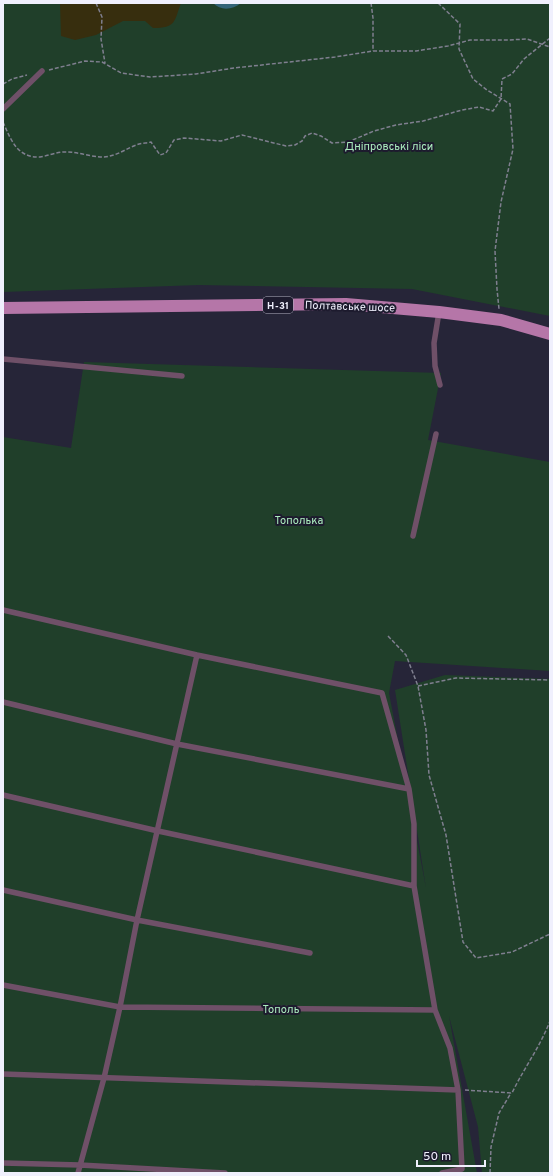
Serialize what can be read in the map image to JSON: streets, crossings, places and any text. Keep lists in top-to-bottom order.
{
  "streets": {
    "main road": ["Н-31", "Полтавське шосе"]
  },
  "parks": ["Дніпровські ліси", "Тополька", "Тополь"],
  "scale_bar": "50 m"
}
